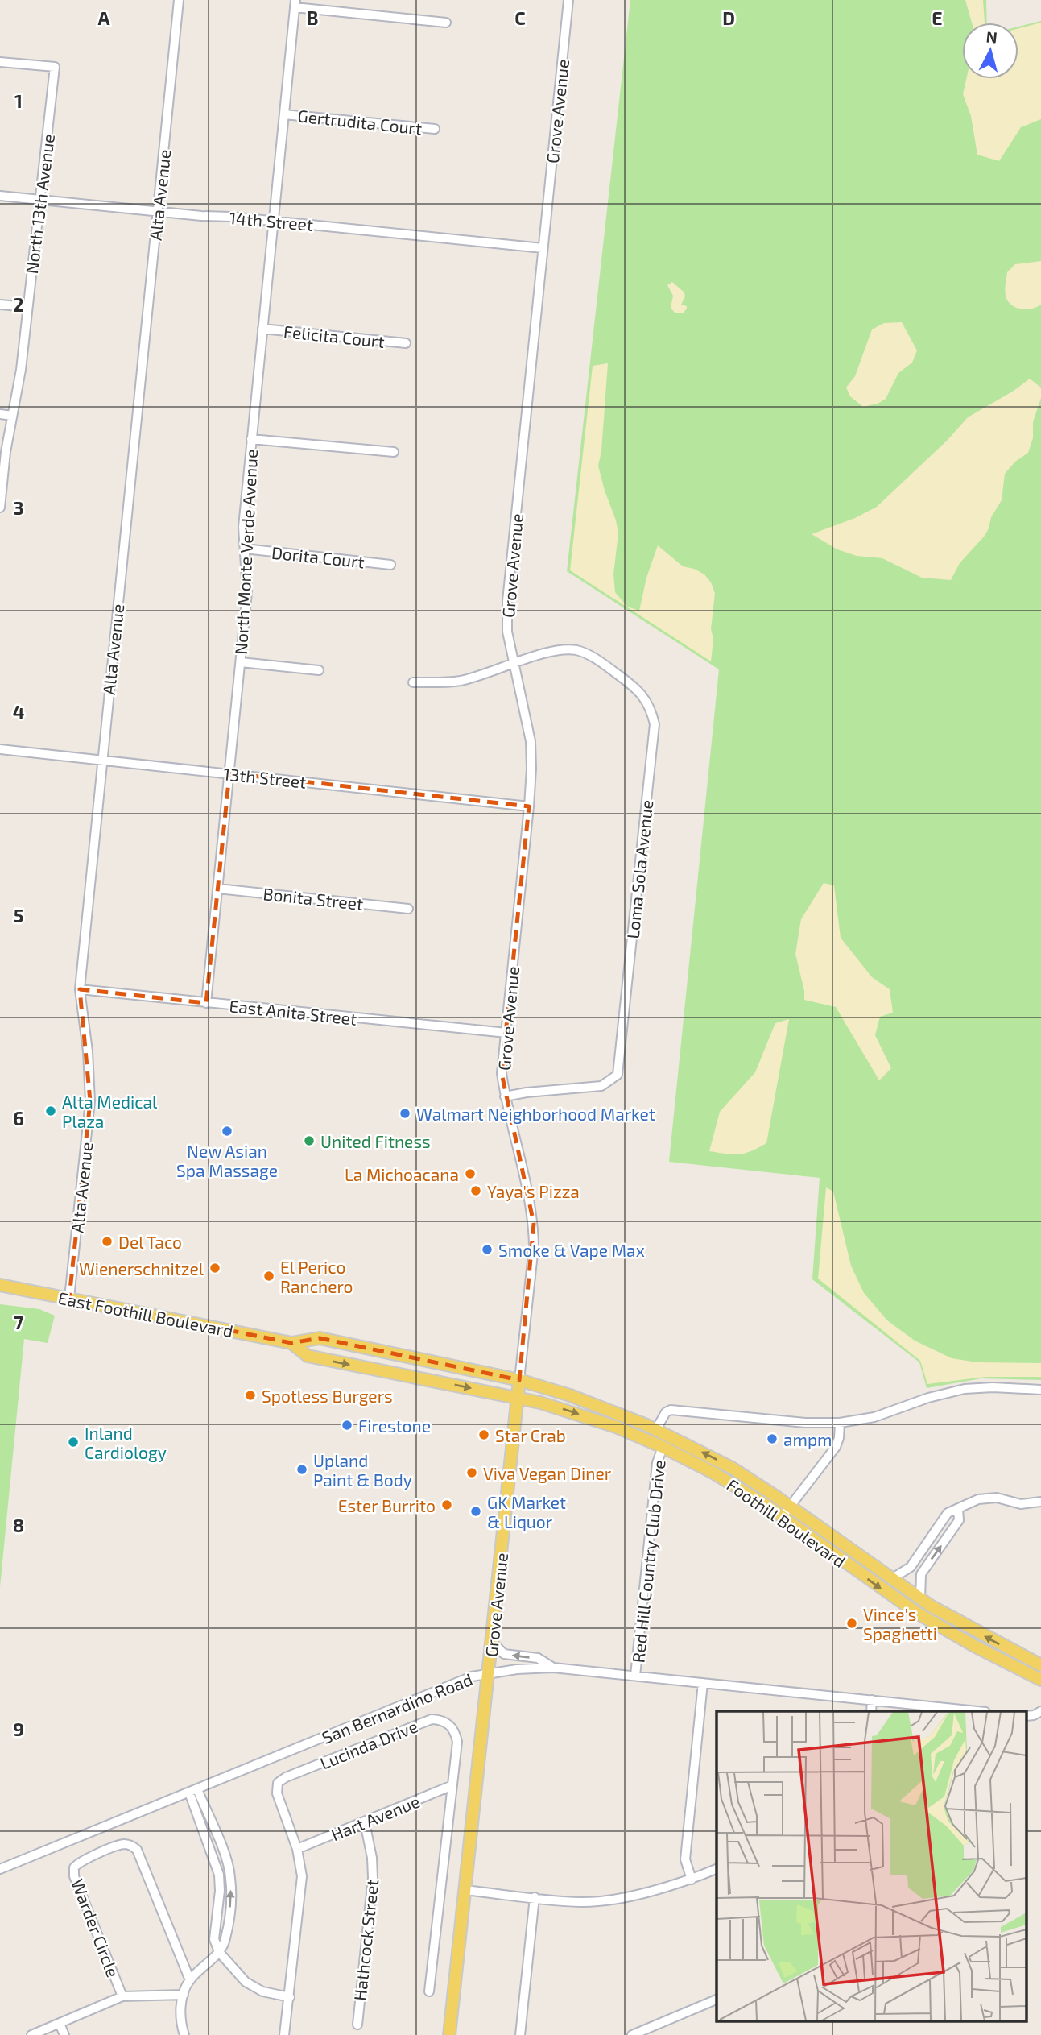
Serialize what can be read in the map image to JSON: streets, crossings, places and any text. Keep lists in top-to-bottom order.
{
  "streets": {
    "main road": ["Grove Avenue", "East Foothill Boulevard", "Foothill Boulevard"],
    "street": [
      "Gertrudita Court",
      "Alta Avenue",
      "North 13th Avenue",
      "14th Street",
      "Felicita Court",
      "North Monte Verde Avenue",
      "Dorita Court",
      "13th Street",
      "Loma Sola Avenue",
      "Bonita Street",
      "East Anita Street",
      "Red Hill Country Club Drive",
      "San Bernardino Road",
      "Lucinda Drive",
      "Hart Avenue",
      "Warder Circle",
      "Hathcock Street"
    ]
  },
  "crossings": [
    ["Grove Avenue", "14th Street"],
    ["Grove Avenue", "13th Street"],
    ["Grove Avenue", "Loma Sola Avenue"],
    ["Grove Avenue", "East Anita Street"],
    ["Grove Avenue", "East Foothill Boulevard"],
    ["Grove Avenue", "Foothill Boulevard"],
    ["Grove Avenue", "San Bernardino Road"],
    ["Gertrudita Court", "North Monte Verde Avenue"],
    ["Alta Avenue", "14th Street"],
    ["Alta Avenue", "13th Street"],
    ["Alta Avenue", "East Anita Street"],
    ["Alta Avenue", "East Foothill Boulevard"],
    ["North 13th Avenue", "14th Street"],
    ["14th Street", "North Monte Verde Avenue"],
    ["Felicita Court", "North Monte Verde Avenue"],
    ["North Monte Verde Avenue", "Dorita Court"],
    ["North Monte Verde Avenue", "13th Street"],
    ["North Monte Verde Avenue", "Bonita Street"],
    ["North Monte Verde Avenue", "East Anita Street"],
    ["East Foothill Boulevard", "Foothill Boulevard"],
    ["Foothill Boulevard", "Red Hill Country Club Drive"],
    ["Red Hill Country Club Drive", "San Bernardino Road"],
    ["Lucinda Drive", "Hart Avenue"],
    ["Hart Avenue", "Hathcock Street"]
  ],
  "places": [
    "Alta Medical Plaza",
    "Walmart Neighborhood Market",
    "New Asian Spa Massage",
    "United Fitness",
    "La Michoacana",
    "Yaya's Pizza",
    "Del Taco",
    "Smoke & Vape Max",
    "Wienerschnitzel",
    "El Perico Ranchero",
    "Spotless Burgers",
    "Firestone",
    "Star Crab",
    "ampm",
    "Inland Cardiology",
    "Upland Paint & Body",
    "Viva Vegan Diner",
    "Ester Burrito",
    "GK Market & Liquor",
    "Vince's Spaghetti"
  ],
  "north": "top",
  "grid": {
    "columns": [
      "A",
      "B",
      "C",
      "D",
      "E"
    ],
    "rows": [
      "1",
      "2",
      "3",
      "4",
      "5",
      "6",
      "7",
      "8",
      "9"
    ]
  }
}
